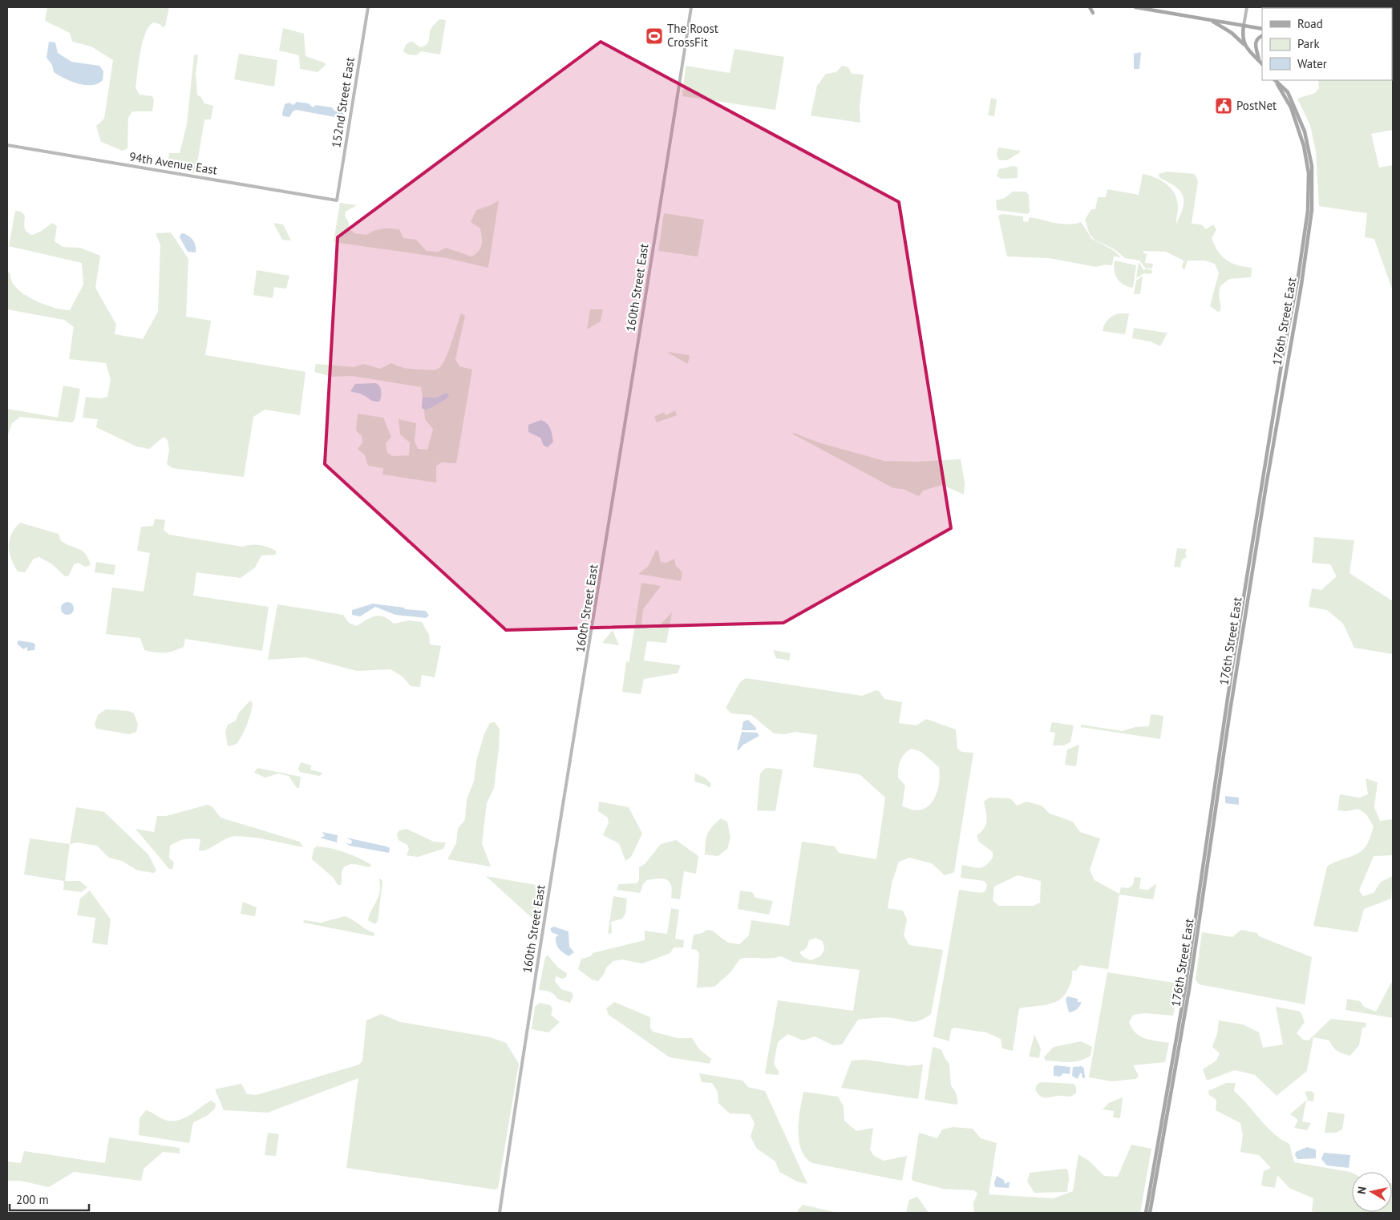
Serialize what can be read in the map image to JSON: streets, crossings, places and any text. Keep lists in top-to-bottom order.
{
  "streets": {
    "main road": [
      "152nd Street East",
      "94th Avenue East",
      "160th Street East",
      "176th Street East"
    ]
  },
  "crossings": [
    ["152nd Street East", "94th Avenue East"]
  ],
  "places": {
    "sports": ["The Roost CrossFit"],
    "public building": ["PostNet"]
  },
  "legend": ["Road", "Park", "Water"],
  "scale_bar": "200 m",
  "north": "left"
}
